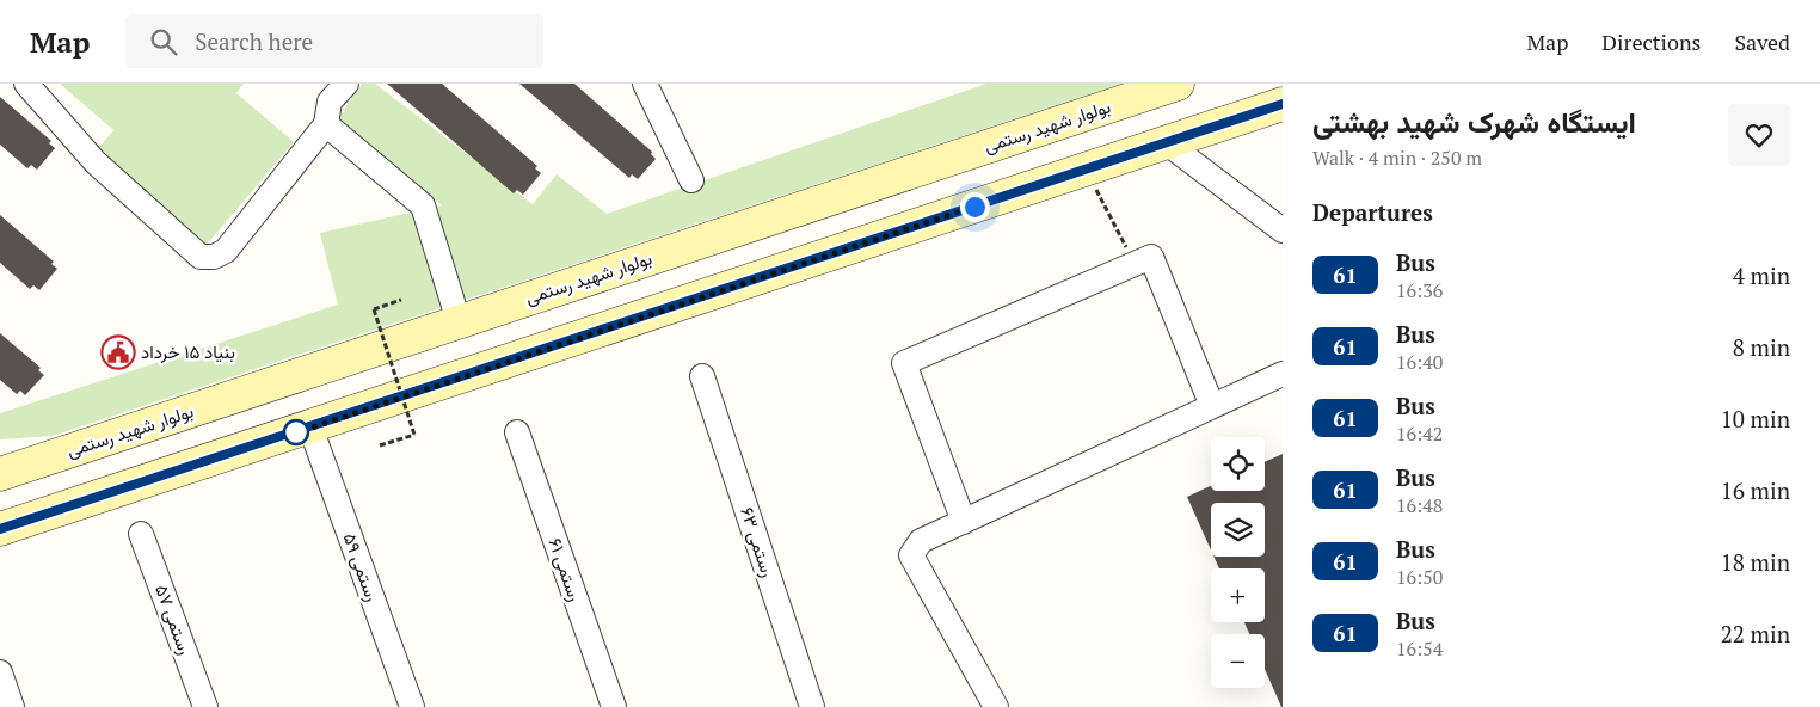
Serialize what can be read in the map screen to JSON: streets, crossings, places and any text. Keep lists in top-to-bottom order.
{
  "streets": {
    "main road": ["بولوار شهید رستمی"],
    "street": [
      "رستمی ۶۳",
      "رستمی ۵۹",
      "رستمی ۶۱",
      "رستمی ۵۷"
    ]
  },
  "places": {
    "public building": ["بنیاد ۱۵ خرداد"]
  },
  "lines": ["bus line 61"],
  "page": {
    "header": "Map",
    "search": "Search here",
    "nav": ["Map", "Directions", "Saved"],
    "heading": [
      ["ایستگاه شهرک شهید بهشتی", "Walk · 4 min · 250 m"],
      "Departures"
    ],
    "list": [
      {
        "mark": "61",
        "name": "Bus",
        "note": "16:36",
        "value": "4 min"
      },
      {
        "mark": "61",
        "name": "Bus",
        "note": "16:40",
        "value": "8 min"
      },
      {
        "mark": "61",
        "name": "Bus",
        "note": "16:42",
        "value": "10 min"
      },
      {
        "mark": "61",
        "name": "Bus",
        "note": "16:48",
        "value": "16 min"
      },
      {
        "mark": "61",
        "name": "Bus",
        "note": "16:50",
        "value": "18 min"
      },
      {
        "mark": "61",
        "name": "Bus",
        "note": "16:54",
        "value": "22 min"
      }
    ],
    "map_buttons": ["+", "−"]
  }
}
